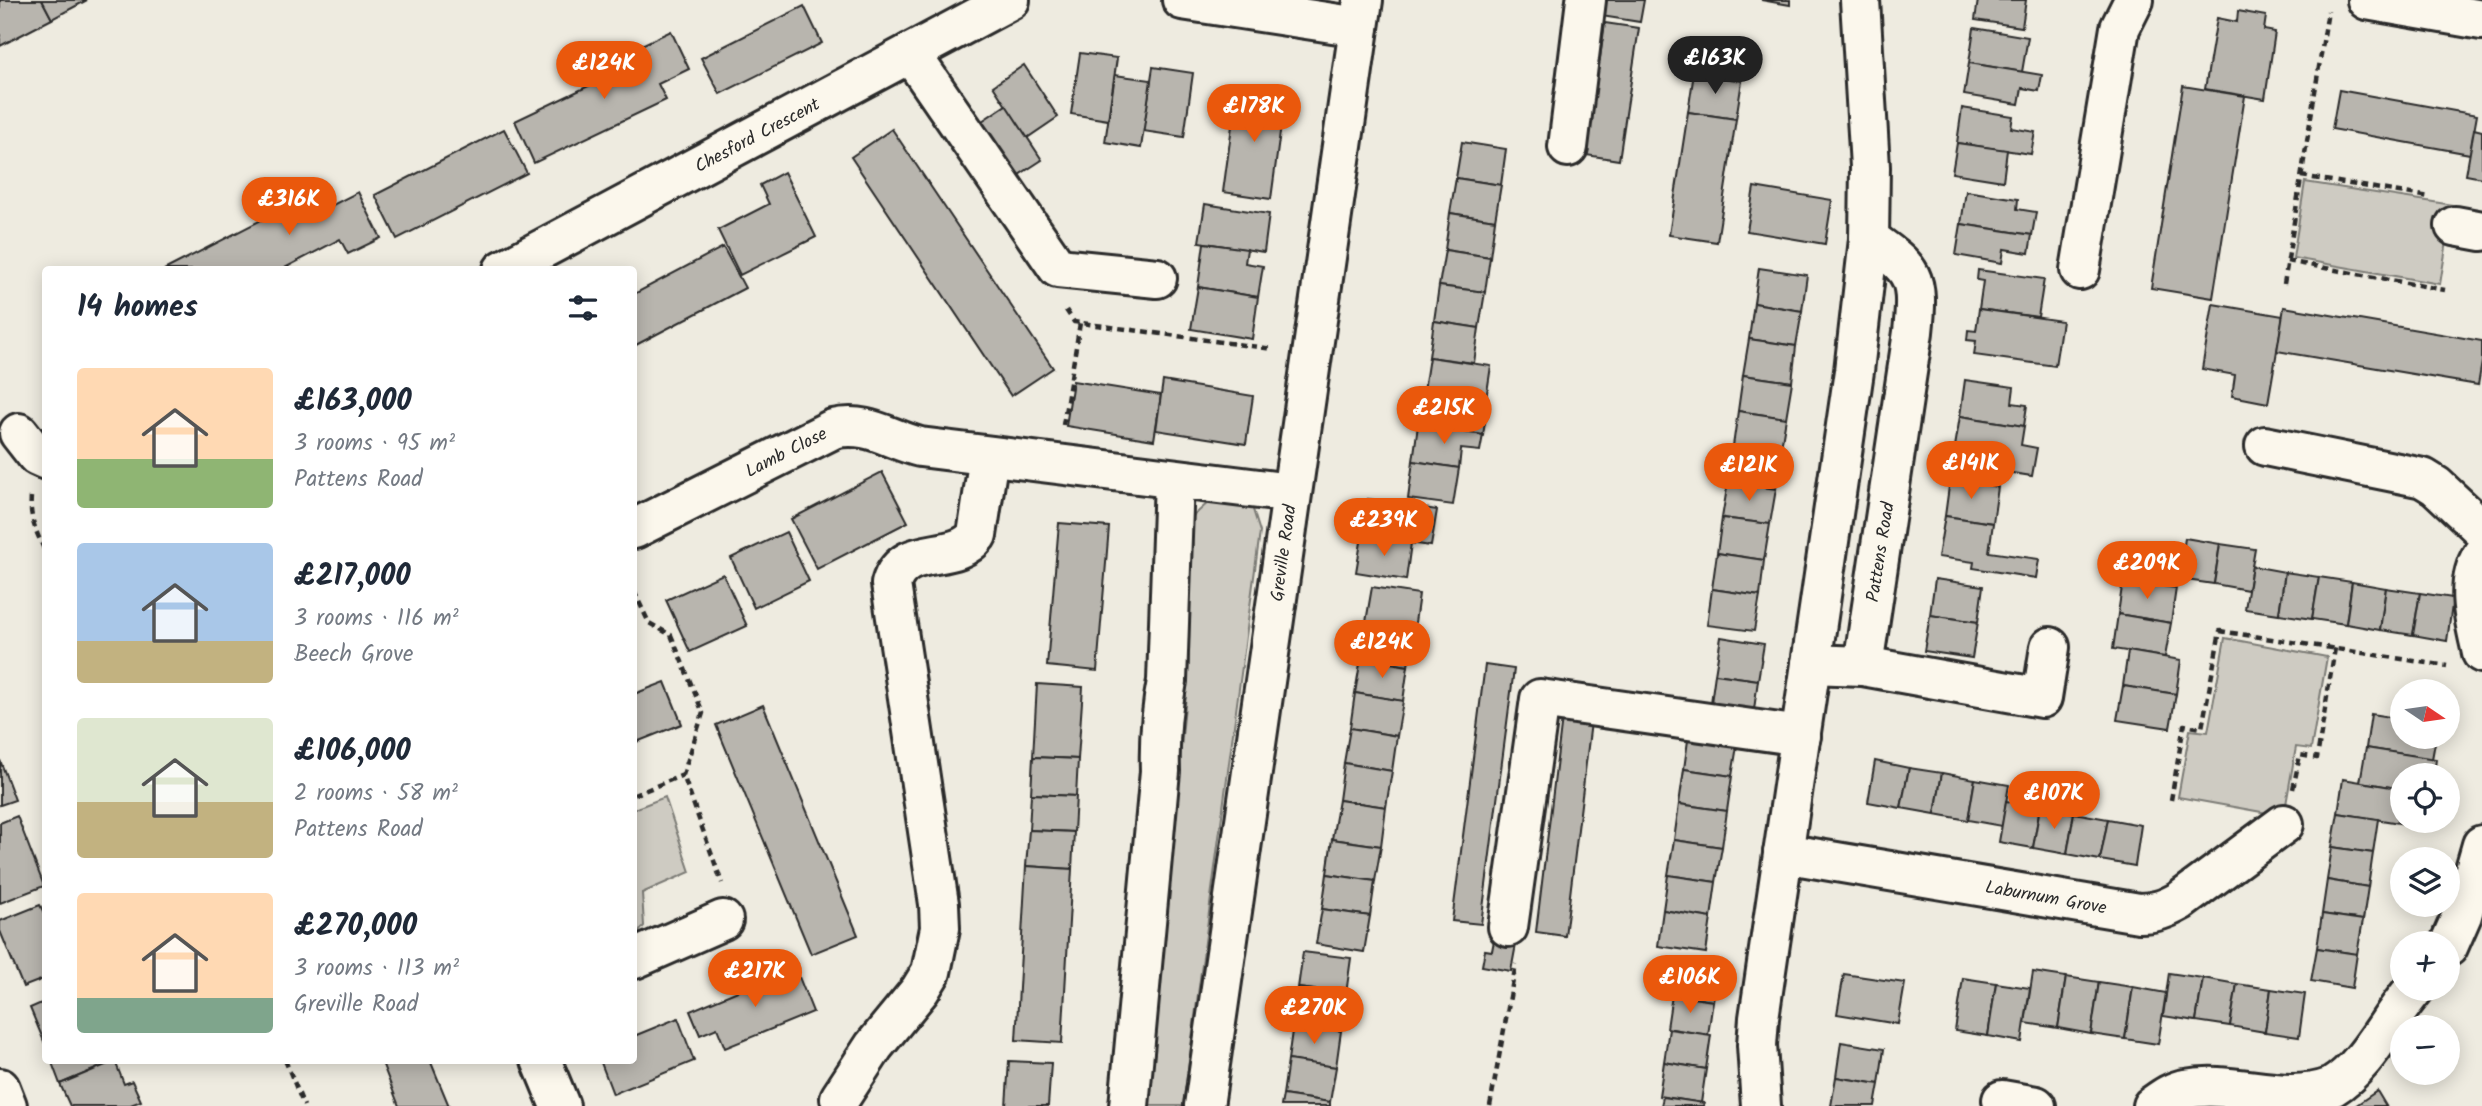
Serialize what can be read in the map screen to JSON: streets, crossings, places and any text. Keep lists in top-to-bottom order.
{
  "streets": {
    "street": [
      "Chesford Crescent",
      "Lamb Close",
      "Pattens Road",
      "Greville Road",
      "Laburnum Grove"
    ]
  },
  "crossings": [
    ["Lamb Close", "Greville Road"]
  ],
  "north": "right",
  "page": {
    "price": [
      "£163K",
      "£124K",
      "£178K",
      "£316K",
      "£215K",
      "£141K",
      "£121K",
      "£239K",
      "£209K",
      "£124K",
      "£107K",
      "£217K",
      "£106K",
      "£270K"
    ],
    "heading": "14 homes",
    "list": [
      {
        "name": "£163,000",
        "note": "3 rooms · 95 m² · Pattens Road"
      },
      {
        "name": "£217,000",
        "note": "3 rooms · 116 m² · Beech Grove"
      },
      {
        "name": "£106,000",
        "note": "2 rooms · 58 m² · Pattens Road"
      },
      {
        "name": "£270,000",
        "note": "3 rooms · 113 m² · Greville Road"
      }
    ],
    "map_buttons": ["+", "−"]
  }
}
